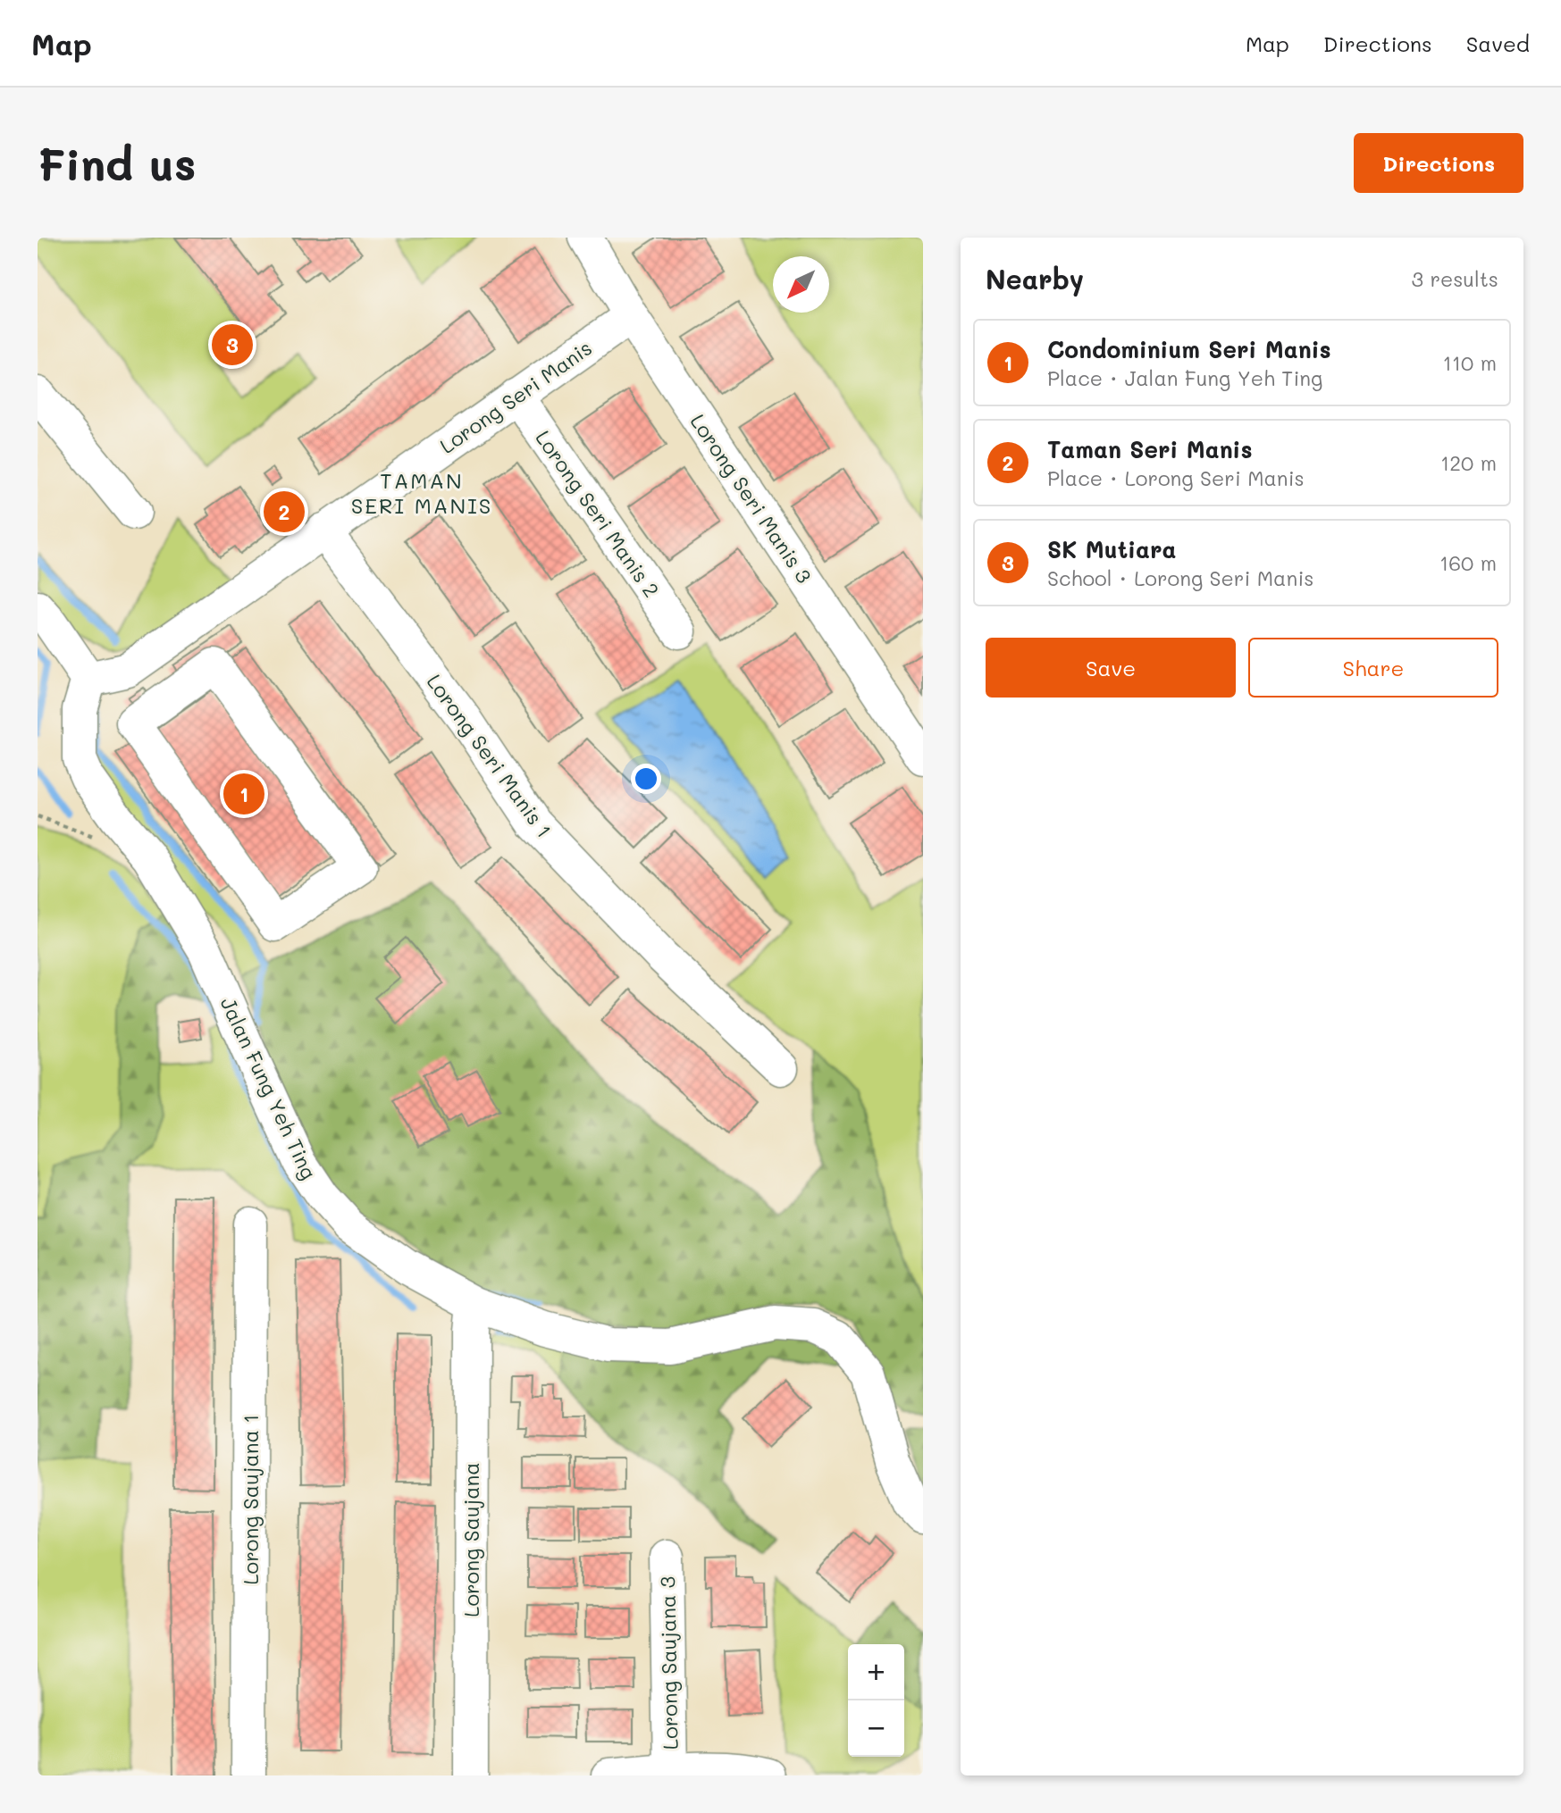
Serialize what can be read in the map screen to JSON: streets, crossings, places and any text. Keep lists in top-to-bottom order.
{
  "streets": {
    "street": [
      "Lorong Seri Manis",
      "Lorong Seri Manis 3",
      "Lorong Seri Manis 2",
      "Lorong Seri Manis 1",
      "Jalan Fung Yeh Ting",
      "Lorong Saujana 1",
      "Lorong Saujana",
      "Lorong Saujana 3"
    ]
  },
  "crossings": [
    ["Lorong Seri Manis", "Lorong Seri Manis 3"],
    ["Lorong Seri Manis", "Lorong Seri Manis 2"],
    ["Lorong Seri Manis", "Lorong Seri Manis 1"],
    ["Lorong Seri Manis", "Jalan Fung Yeh Ting"],
    ["Jalan Fung Yeh Ting", "Lorong Saujana"]
  ],
  "districts": ["TAMAN SERI MANIS"],
  "north": "bottom left",
  "page": {
    "header": "Map",
    "nav": ["Map", "Directions", "Saved"],
    "buttons": [
      "Directions",
      ["Save", "Share"]
    ],
    "title": "Find us",
    "heading": ["Nearby", "3 results"],
    "list": [
      {
        "mark": "1",
        "name": "Condominium Seri Manis",
        "note": "Place · Jalan Fung Yeh Ting",
        "value": "110 m"
      },
      {
        "mark": "2",
        "name": "Taman Seri Manis",
        "note": "Place · Lorong Seri Manis",
        "value": "120 m"
      },
      {
        "mark": "3",
        "name": "SK Mutiara",
        "note": "School · Lorong Seri Manis",
        "value": "160 m"
      }
    ],
    "pins": ["3", "2", "1"],
    "map_buttons": ["+", "−"]
  }
}
